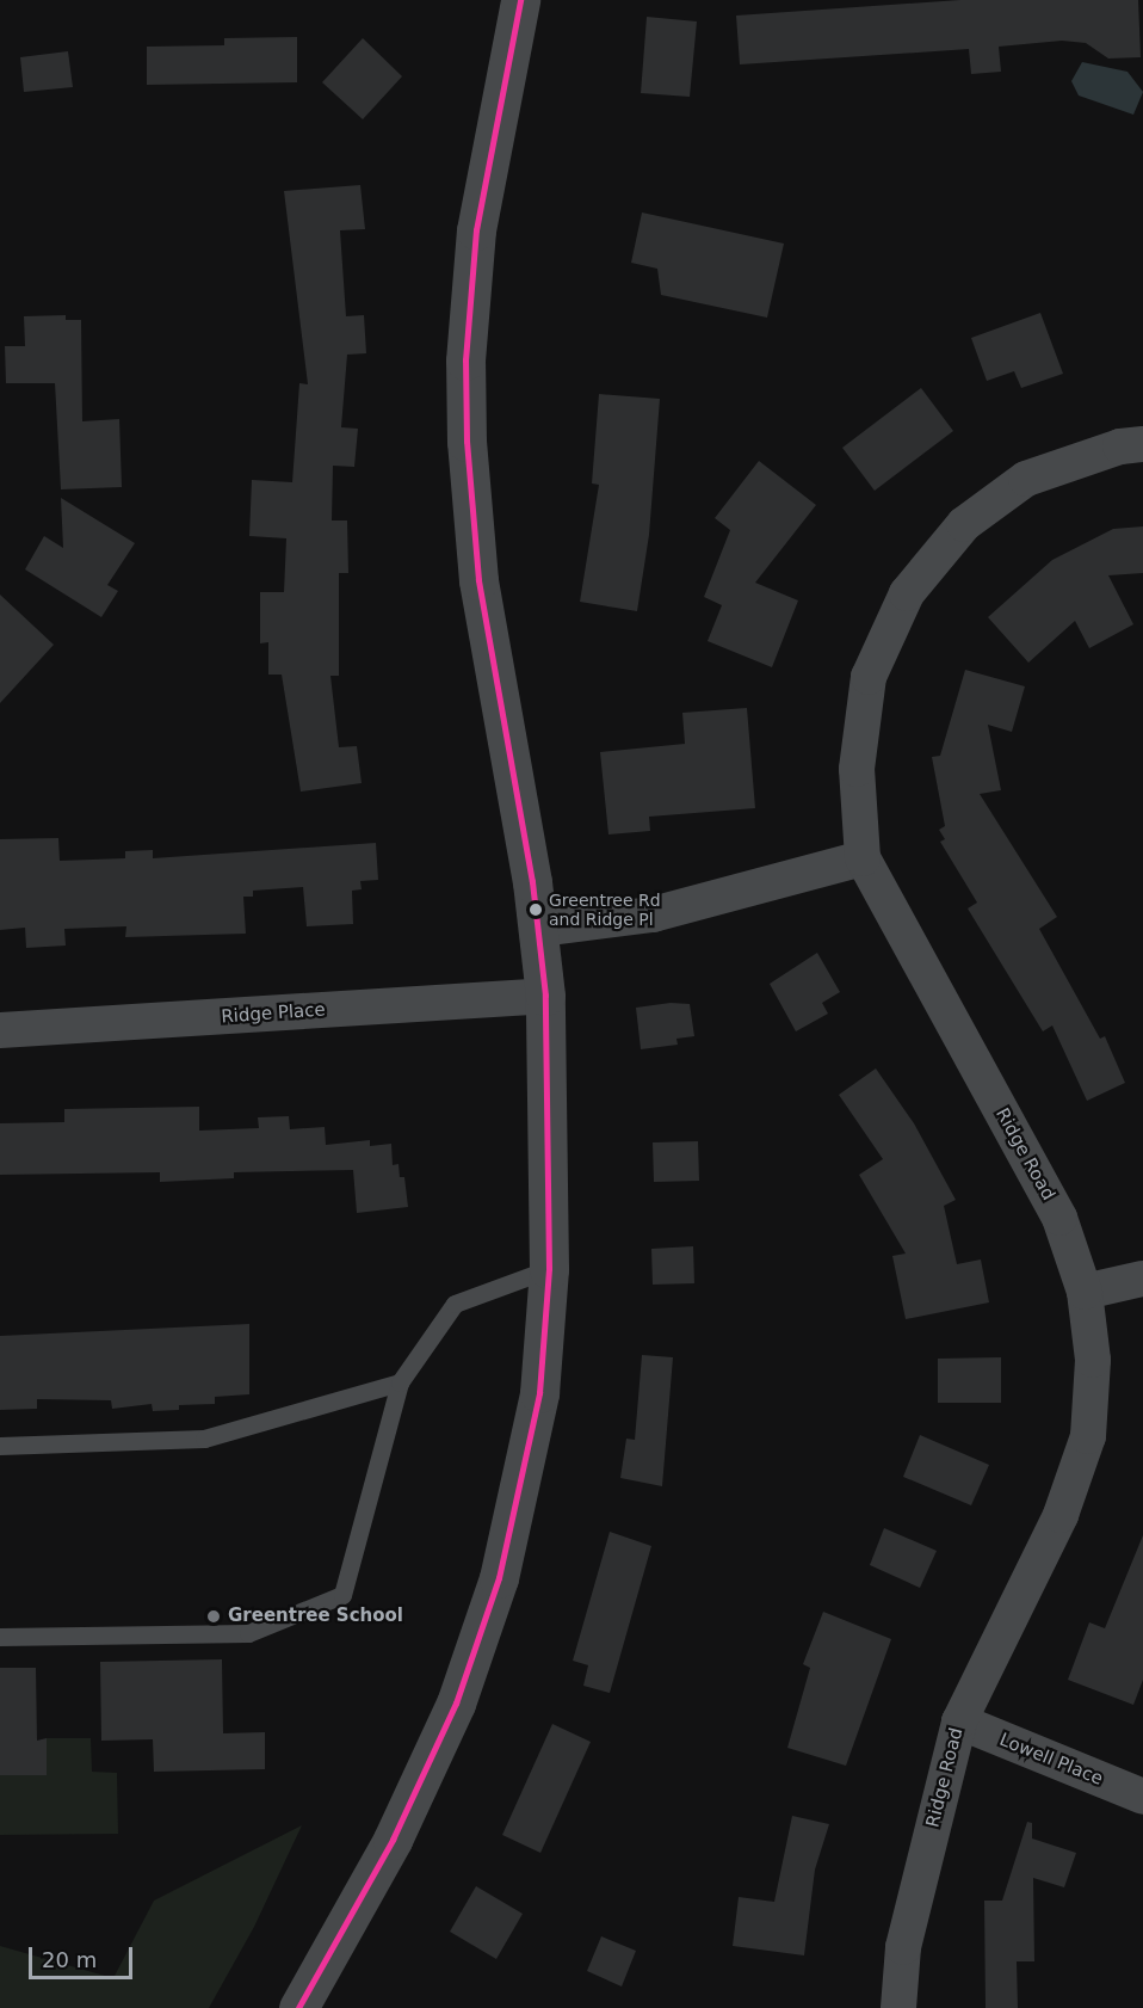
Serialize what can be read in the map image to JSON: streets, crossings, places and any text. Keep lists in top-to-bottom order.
{
  "streets": {
    "street": ["Ridge Place", "Ridge Road", "Lowell Place"]
  },
  "crossings": [
    ["Ridge Road", "Lowell Place"]
  ],
  "places": ["Greentree Rd and Ridge Pl", "Greentree School"],
  "scale_bar": "20 m"
}
